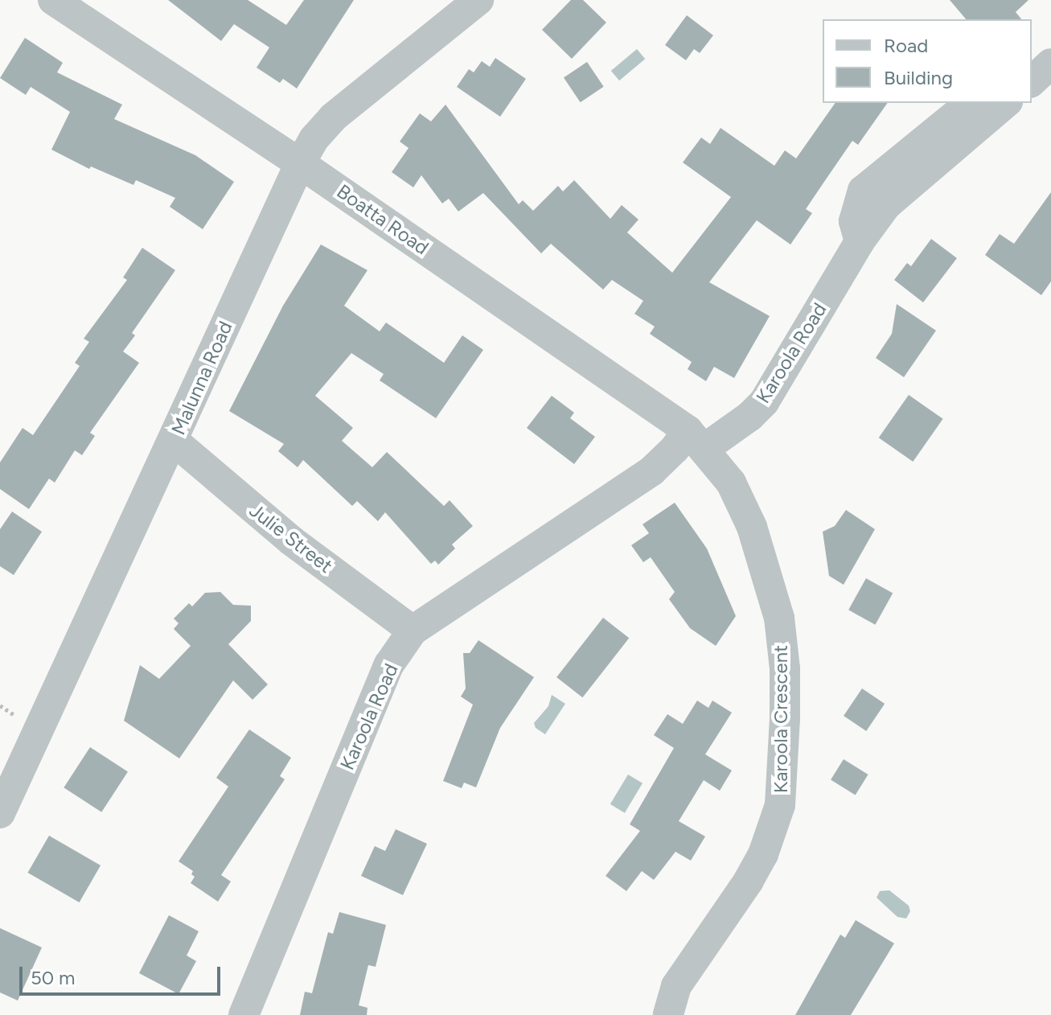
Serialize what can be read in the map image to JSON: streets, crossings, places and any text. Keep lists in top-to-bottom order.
{
  "streets": {
    "street": [
      "Boatta Road",
      "Karoola Road",
      "Malunna Road",
      "Julie Street",
      "Karoola Crescent"
    ]
  },
  "crossings": [
    ["Boatta Road", "Karoola Road"],
    ["Boatta Road", "Malunna Road"],
    ["Boatta Road", "Karoola Crescent"],
    ["Karoola Road", "Julie Street"],
    ["Karoola Road", "Karoola Crescent"],
    ["Malunna Road", "Julie Street"]
  ],
  "legend": ["Road", "Building"],
  "scale_bar": "50 m"
}
